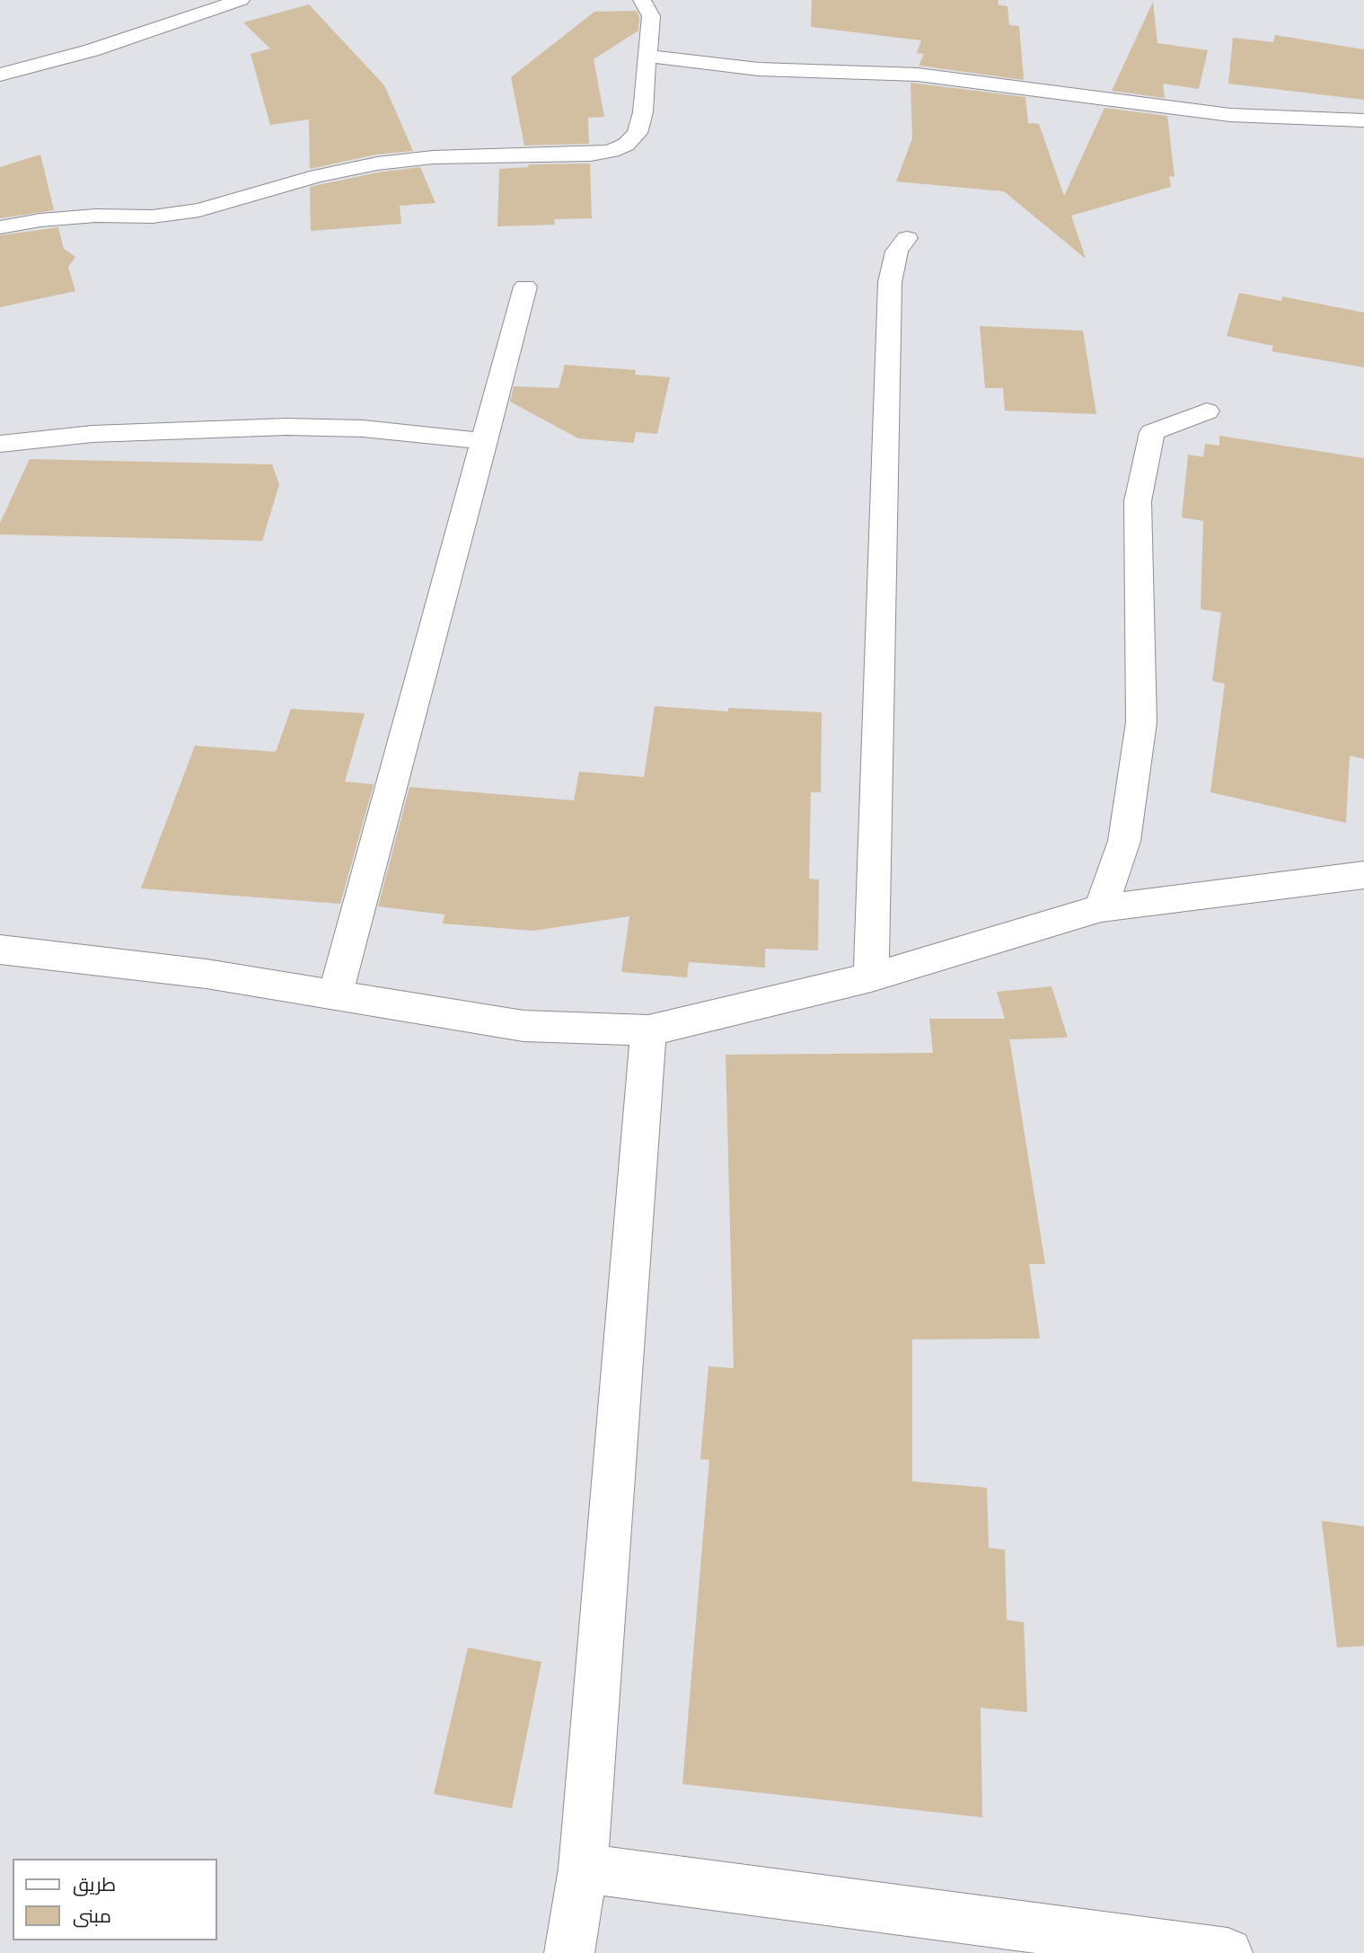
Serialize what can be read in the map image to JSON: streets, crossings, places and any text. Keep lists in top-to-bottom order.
{
  "legend": ["طريق", "مبنى"]
}
